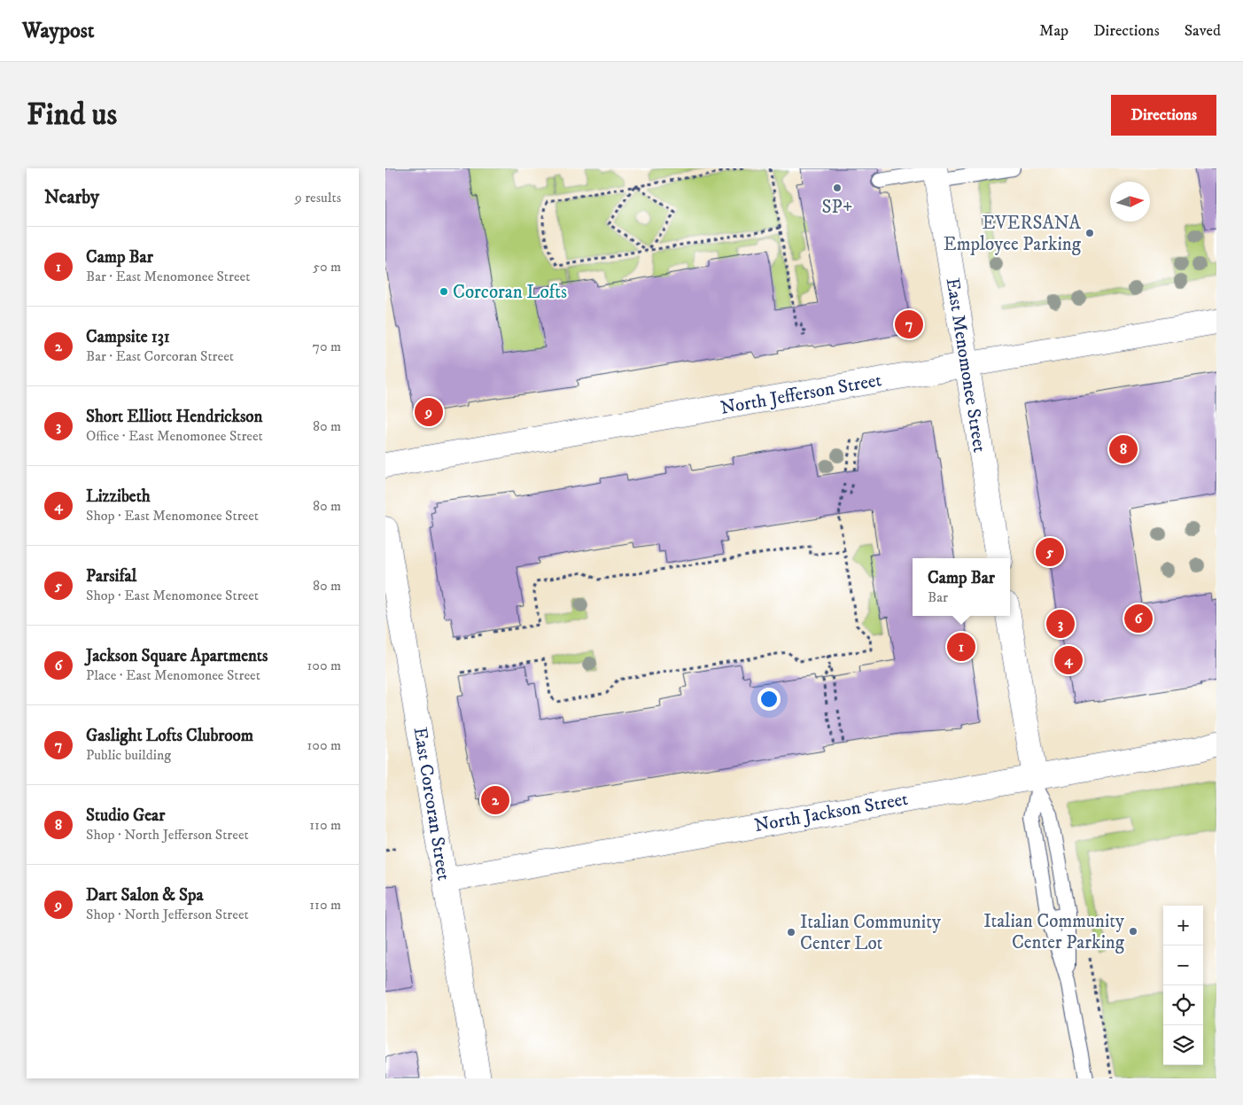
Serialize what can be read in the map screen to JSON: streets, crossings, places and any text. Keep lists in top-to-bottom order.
{
  "streets": {
    "street": [
      "East Menomonee Street",
      "North Jefferson Street",
      "East Corcoran Street",
      "North Jackson Street"
    ]
  },
  "crossings": [
    ["East Menomonee Street", "North Jefferson Street"],
    ["East Corcoran Street", "North Jackson Street"]
  ],
  "places": [
    "SP+",
    "EVERSANA Employee Parking",
    "Corcoran Lofts",
    "Italian Community Center Parking",
    "Italian Community Center Lot"
  ],
  "north": "right",
  "page": {
    "header": "Waypost",
    "nav": ["Map", "Directions", "Saved"],
    "buttons": "Directions",
    "title": "Find us",
    "heading": ["Nearby", "9 results"],
    "list": [
      {
        "mark": "1",
        "name": "Camp Bar",
        "note": "Bar · East Menomonee Street",
        "value": "50 m"
      },
      {
        "mark": "2",
        "name": "Campsite 131",
        "note": "Bar · East Corcoran Street",
        "value": "70 m"
      },
      {
        "mark": "3",
        "name": "Short Elliott Hendrickson",
        "note": "Office · East Menomonee Street",
        "value": "80 m"
      },
      {
        "mark": "4",
        "name": "Lizzibeth",
        "note": "Shop · East Menomonee Street",
        "value": "80 m"
      },
      {
        "mark": "5",
        "name": "Parsifal",
        "note": "Shop · East Menomonee Street",
        "value": "80 m"
      },
      {
        "mark": "6",
        "name": "Jackson Square Apartments",
        "note": "Place · East Menomonee Street",
        "value": "100 m"
      },
      {
        "mark": "7",
        "name": "Gaslight Lofts Clubroom",
        "note": "Public building",
        "value": "100 m"
      },
      {
        "mark": "8",
        "name": "Studio Gear",
        "note": "Shop · North Jefferson Street",
        "value": "110 m"
      },
      {
        "mark": "9",
        "name": "Dart Salon & Spa",
        "note": "Shop · North Jefferson Street",
        "value": "110 m"
      }
    ],
    "pins": [
      "7",
      "9",
      "8",
      "5",
      "6",
      "3",
      "1",
      "4",
      "2"
    ],
    "popup": ["Camp Bar", "Bar"],
    "map_buttons": ["+", "−"]
  }
}
